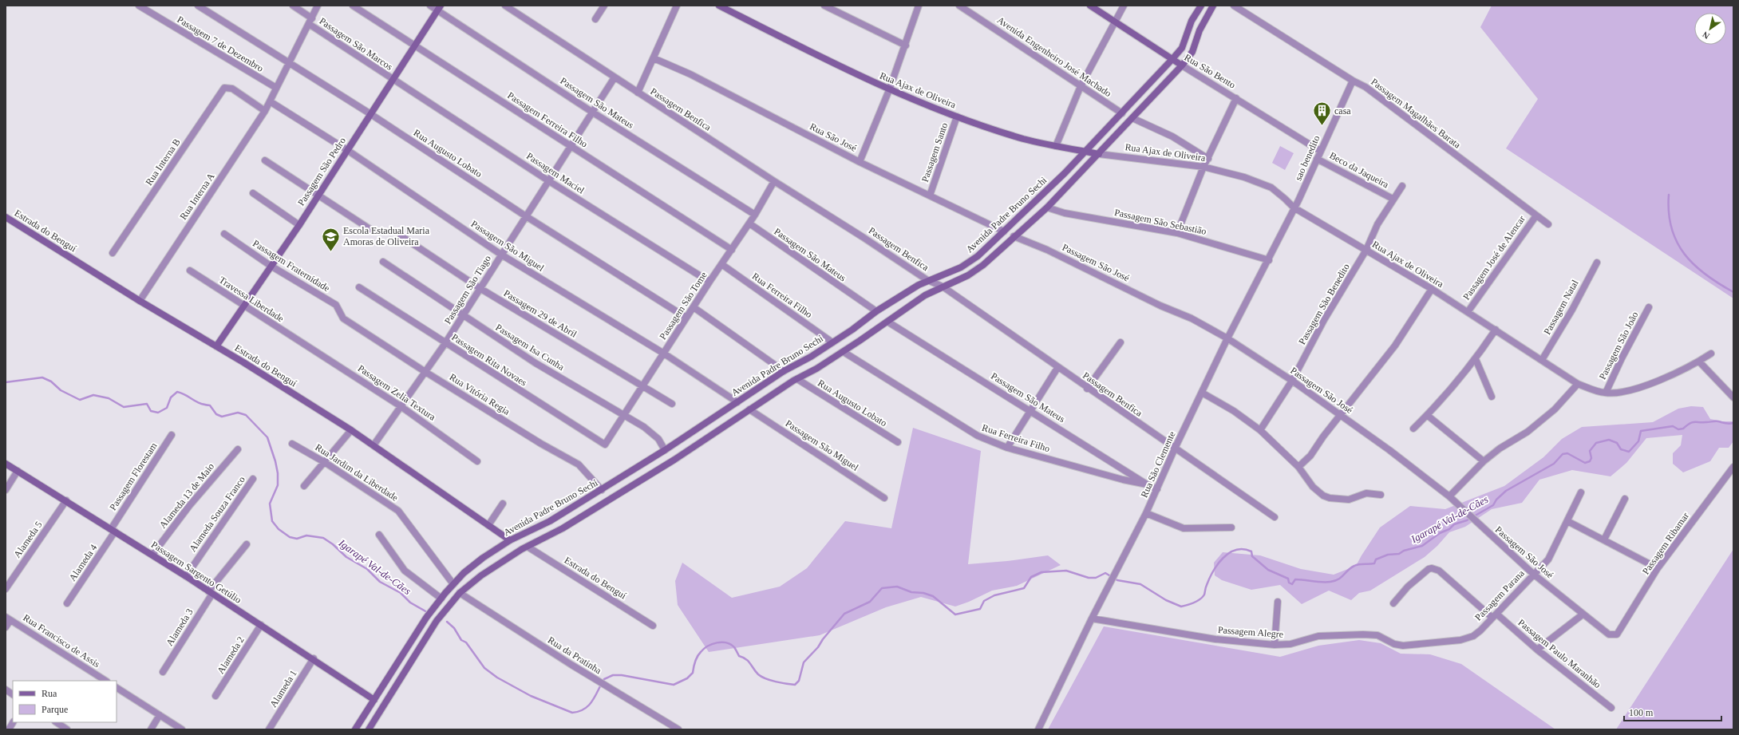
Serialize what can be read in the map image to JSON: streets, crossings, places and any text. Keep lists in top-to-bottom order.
{
  "streets": {
    "main road": [
      "Rua São Bento",
      "Rua Ajax de Oliveira",
      "Passagem São Pedro",
      "Avenida Padre Bruno Sechi",
      "Estrada do Benguí",
      "Passagem Sargento Getúlio"
    ],
    "street": [
      "Passagem 7 de Dezembro",
      "Passagem São Marcos",
      "Avenida Engenheiro José Machado",
      "Passagem São Mateus",
      "Passagem Benfica",
      "Passagem Magalhães Barata",
      "Passagem Ferreira Filho",
      "Rua São José",
      "Passagem Santo",
      "Rua Augusto Lobato",
      "sao benedito",
      "Rua Interna B",
      "Beco da Jaqueira",
      "Passagem Maciel",
      "Rua Interna A",
      "Passagem São Sebastião",
      "Passagem São Miguel",
      "Passagem José de Alencar",
      "Passagem São José",
      "Passagem Fraternidade",
      "Passagem São Tiago",
      "Rua Ferreira Filho",
      "Travessa Liberdade",
      "Passagem São Benedito",
      "Passagem São Tome",
      "Passagem Natal",
      "Passagem 29 de Abril",
      "Passagem São João",
      "Passagem Isa Cunha",
      "Passagem Rita Novaes",
      "Passagem Zelia Textura",
      "Rua Vitória Regia",
      "Rua São Clemente",
      "Rua Jardim da Liberdade",
      "Passagem Florestam",
      "Alameda 13 de Maio",
      "Alameda Souza Franco",
      "Alameda 5",
      "Passagem Ribamar",
      "Alameda 4",
      "Passagem Parana",
      "Alameda 3",
      "Passagem Alegre",
      "Rua Francisco de Assis",
      "Passagem Paulo Maranhão",
      "Alameda 2",
      "Rua da Pratinha",
      "Alameda 1"
    ]
  },
  "crossings": [
    ["Passagem 7 de Dezembro", "Rua Interna A"],
    ["Passagem São Marcos", "Passagem São Pedro"],
    ["Passagem São Marcos", "Passagem Maciel"],
    ["Passagem São Marcos", "Rua Interna A"],
    ["Avenida Engenheiro José Machado", "Avenida Padre Bruno Sechi"],
    ["Rua São Bento", "sao benedito"],
    ["Rua São Bento", "Avenida Padre Bruno Sechi"],
    ["Rua Ajax de Oliveira", "Passagem Santo"],
    ["Rua Ajax de Oliveira", "sao benedito"],
    ["Rua Ajax de Oliveira", "Avenida Padre Bruno Sechi"],
    ["Rua Ajax de Oliveira", "Passagem José de Alencar"],
    ["Rua Ajax de Oliveira", "Passagem São Benedito"],
    ["Rua Ajax de Oliveira", "Passagem Natal"],
    ["Rua Ajax de Oliveira", "Passagem São João"],
    ["Rua Ajax de Oliveira", "Rua São Clemente"],
    ["Passagem São Mateus", "Passagem São Pedro"],
    ["Passagem São Mateus", "Avenida Padre Bruno Sechi"],
    ["Passagem São Mateus", "Passagem São Tiago"],
    ["Passagem São Mateus", "Rua Ferreira Filho"],
    ["Passagem São Mateus", "Passagem São Tome"],
    ["Passagem São Mateus", "Rua São Clemente"],
    ["Passagem Benfica", "Avenida Padre Bruno Sechi"],
    ["Passagem Benfica", "Passagem São Tiago"],
    ["Passagem Benfica", "Passagem São Tome"],
    ["Passagem Benfica", "Rua São Clemente"],
    ["Passagem Magalhães Barata", "sao benedito"],
    ["Passagem Magalhães Barata", "Passagem José de Alencar"],
    ["Passagem Ferreira Filho", "Passagem São Pedro"],
    ["Passagem Ferreira Filho", "Passagem São Tiago"],
    ["Passagem Ferreira Filho", "Passagem São Tome"],
    ["Rua São José", "Passagem Santo"],
    ["Rua São José", "Avenida Padre Bruno Sechi"],
    ["Rua Augusto Lobato", "Passagem São Pedro"],
    ["Rua Augusto Lobato", "Rua Interna A"],
    ["Rua Augusto Lobato", "Passagem São Tiago"],
    ["Rua Augusto Lobato", "Passagem São Tome"],
    ["sao benedito", "Beco da Jaqueira"],
    ["sao benedito", "Rua São Clemente"],
    ["Rua Interna B", "Rua Interna A"],
    ["Beco da Jaqueira", "Passagem São Benedito"],
    ["Passagem São Pedro", "Passagem Maciel"],
    ["Passagem São Pedro", "Estrada do Benguí"],
    ["Passagem São Pedro", "Passagem São Miguel"],
    ["Passagem São Pedro", "Passagem Fraternidade"],
    ["Passagem São Pedro", "Travessa Liberdade"],
    ["Passagem Maciel", "Passagem São Tiago"],
    ["Passagem Maciel", "Passagem São Tome"],
    ["Rua Interna A", "Estrada do Benguí"],
    ["Rua Interna A", "Passagem São Miguel"],
    ["Avenida Padre Bruno Sechi", "Estrada do Benguí"],
    ["Avenida Padre Bruno Sechi", "Passagem São Miguel"],
    ["Avenida Padre Bruno Sechi", "Rua Ferreira Filho"],
    ["Avenida Padre Bruno Sechi", "Passagem Isa Cunha"],
    ["Avenida Padre Bruno Sechi", "Rua Vitória Regia"],
    ["Avenida Padre Bruno Sechi", "Rua Jardim da Liberdade"],
    ["Avenida Padre Bruno Sechi", "Passagem Sargento Getúlio"],
    ["Passagem São Sebastião", "Rua São Clemente"],
    ["Estrada do Benguí", "Passagem São Tiago"],
    ["Passagem São Miguel", "Passagem São Tiago"],
    ["Passagem São Miguel", "Passagem São Tome"],
    ["Passagem São José", "Passagem São Benedito"],
    ["Passagem São José", "Rua São Clemente"],
    ["Passagem São José", "Passagem Ribamar"],
    ["Passagem São José", "Passagem Parana"],
    ["Passagem Fraternidade", "Rua Vitória Regia"],
    ["Passagem São Tiago", "Passagem 29 de Abril"],
    ["Passagem São Tiago", "Passagem Isa Cunha"],
    ["Passagem São Tiago", "Passagem Rita Novaes"],
    ["Passagem São Tiago", "Passagem Zelia Textura"],
    ["Passagem São Tiago", "Rua Vitória Regia"],
    ["Rua Ferreira Filho", "Passagem São Tome"],
    ["Travessa Liberdade", "Passagem Zelia Textura"],
    ["Passagem São Tome", "Passagem 29 de Abril"],
    ["Passagem São Tome", "Passagem Isa Cunha"],
    ["Passagem São Tome", "Passagem Rita Novaes"],
    ["Rua São Clemente", "Passagem Alegre"],
    ["Passagem Florestam", "Alameda 4"],
    ["Passagem Florestam", "Passagem Sargento Getúlio"],
    ["Alameda 13 de Maio", "Passagem Sargento Getúlio"],
    ["Alameda Souza Franco", "Passagem Sargento Getúlio"],
    ["Alameda 5", "Passagem Sargento Getúlio"],
    ["Alameda 4", "Passagem Sargento Getúlio"],
    ["Passagem Sargento Getúlio", "Alameda 3"],
    ["Passagem Sargento Getúlio", "Alameda 2"],
    ["Passagem Sargento Getúlio", "Alameda 1"],
    ["Passagem Parana", "Passagem Alegre"],
    ["Passagem Parana", "Passagem Paulo Maranhão"]
  ],
  "water": ["Igarapé Val-de-Cães"],
  "places": {
    "building": ["casa"],
    "school or university": ["Escola Estadual Maria Amoras de Oliveira"]
  },
  "legend": ["Rua", "Parque"],
  "scale_bar": "100 m",
  "north": "bottom left"
}
